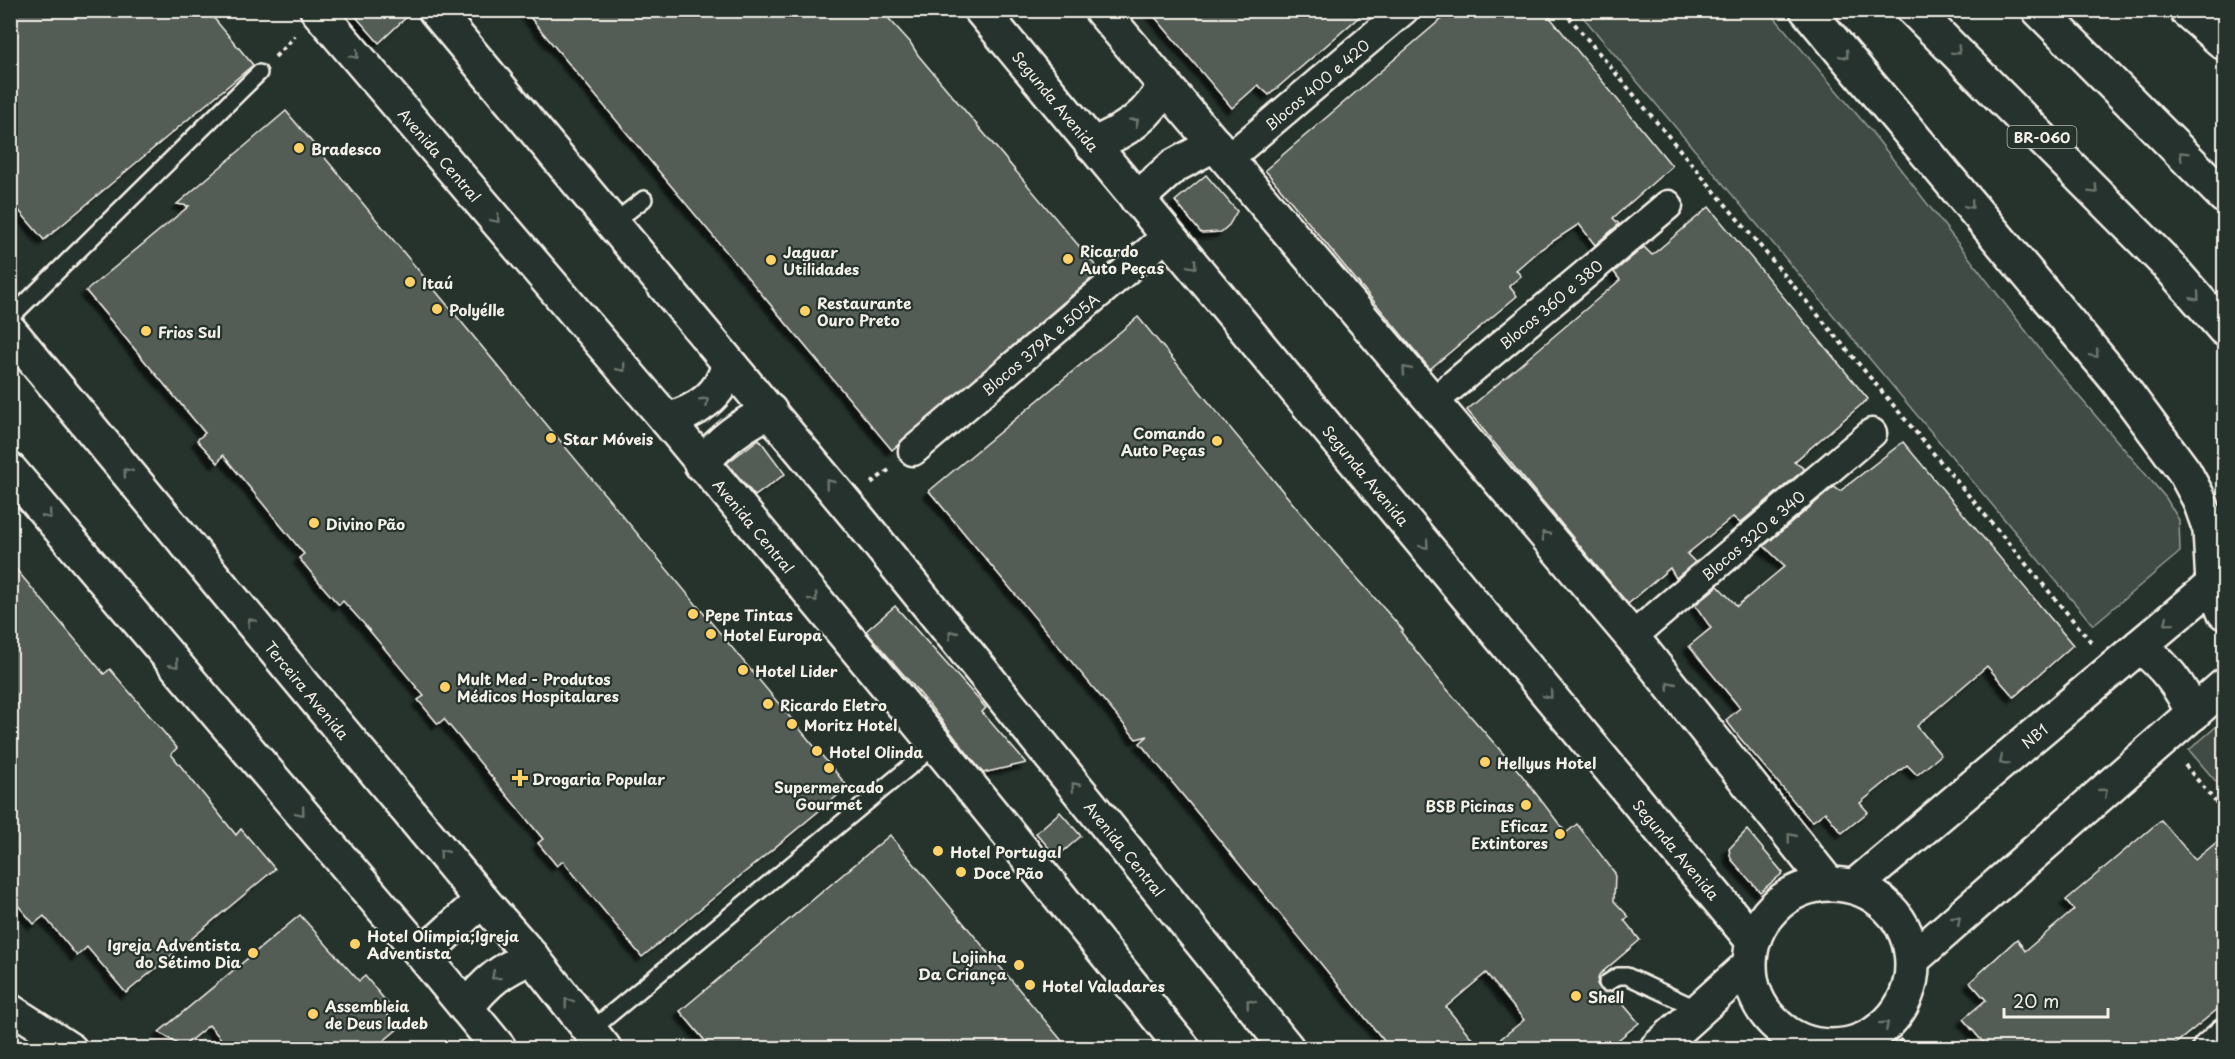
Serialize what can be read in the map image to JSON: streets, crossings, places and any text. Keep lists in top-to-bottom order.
{
  "streets": {
    "main road": [
      "Segunda Avenida",
      "BR-060",
      "Avenida Central",
      "Terceira Avenida",
      "NB1"
    ],
    "street": [
      "Blocos 400 e 420",
      "Blocos 360 e 380",
      "Blocos 379A e 505A",
      "Blocos 320 e 340"
    ]
  },
  "crossings": [
    ["Segunda Avenida", "Blocos 379A e 505A"],
    ["Segunda Avenida", "NB1"]
  ],
  "places": {
    "other": [
      "Bradesco",
      "Ricardo Auto Peças",
      "Jaguar Utilidades",
      "Itaú",
      "Polyélle",
      "Restaurante Ouro Preto",
      "Frios Sul",
      "Star Móveis",
      "Comando Auto Peças",
      "Divino Pão",
      "Pepe Tintas",
      "Hotel Europa",
      "Hotel Lider",
      "Mult Med - Produtos Médicos Hospitalares",
      "Ricardo Eletro",
      "Moritz Hotel",
      "Hotel Olinda",
      "Hellyus Hotel",
      "Supermercado Gourmet",
      "BSB Picinas",
      "Eficaz Extintores",
      "Hotel Portugal",
      "Doce Pão",
      "Hotel Olimpia;Igreja Adventista",
      "Igreja Adventista do Sétimo Dia",
      "Lojinha Da Criança",
      "Hotel Valadares",
      "Shell",
      "Assembleia de Deus ladeb"
    ],
    "health": ["Drogaria Popular"]
  },
  "scale_bar": "20 m"
}
